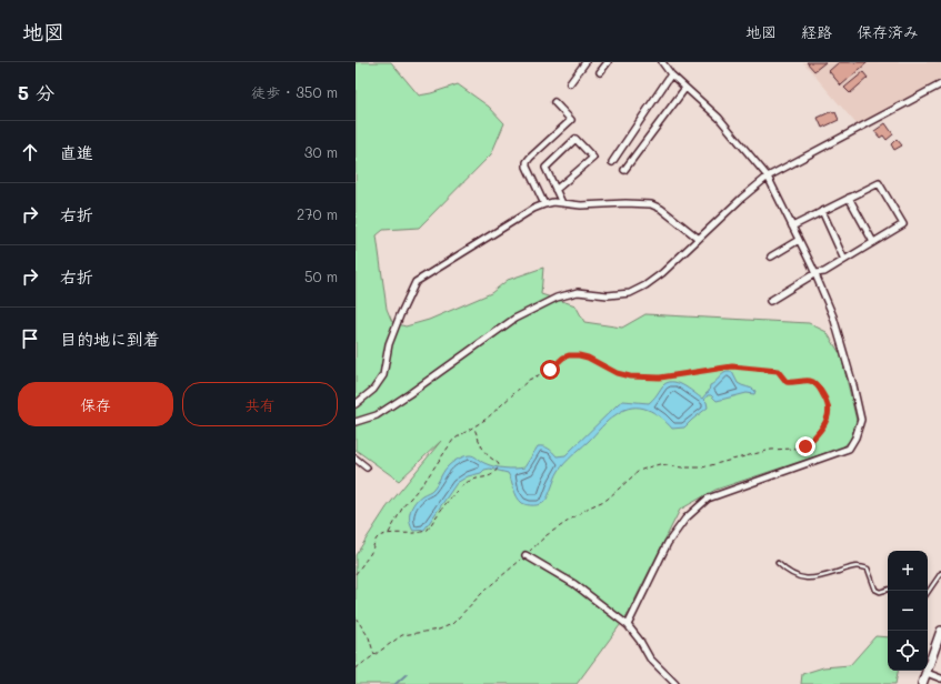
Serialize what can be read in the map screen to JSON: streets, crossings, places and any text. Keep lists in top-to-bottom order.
{
  "page": {
    "header": "地図",
    "nav": ["地図", "経路", "保存済み"],
    "heading": ["5 分", "徒歩 · 350 m"],
    "list": [
      ["直進", "30 m"],
      ["右折", "270 m"],
      ["右折", "50 m"],
      "目的地に到着"
    ],
    "buttons": ["保存", "共有"],
    "map_buttons": ["+", "−"]
  }
}
